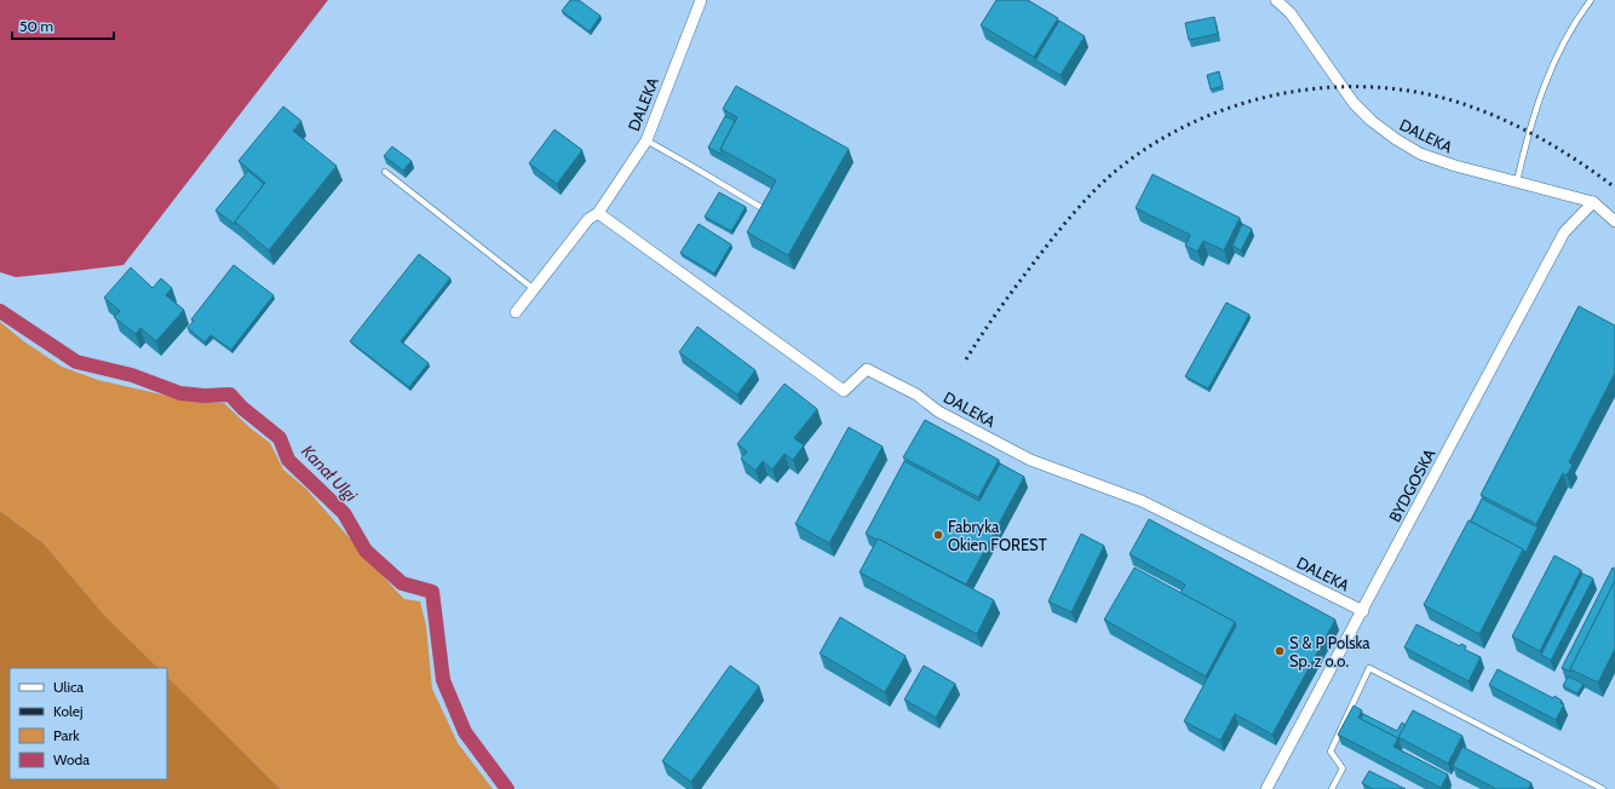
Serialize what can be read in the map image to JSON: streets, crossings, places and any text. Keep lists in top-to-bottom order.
{
  "streets": {
    "street": ["DALEKA", "BYDGOSKA"]
  },
  "crossings": [
    ["DALEKA", "BYDGOSKA"]
  ],
  "water": ["Kanał Ulgi"],
  "places": ["Fabryka Okien FOREST", "S & P Polska Sp. z o.o."],
  "legend": [
    "Ulica",
    "Kolej",
    "Park",
    "Woda"
  ],
  "scale_bar": "50 m"
}
